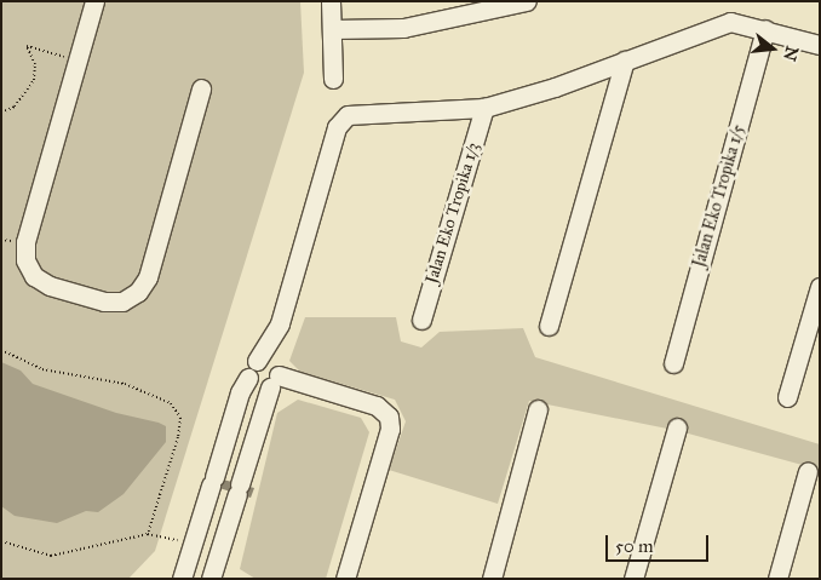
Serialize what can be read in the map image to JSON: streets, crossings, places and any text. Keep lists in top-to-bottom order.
{
  "streets": {
    "street": ["Jalan Eko Tropika 1/5", "Jalan Eko Tropika 1/3"]
  },
  "scale_bar": "50 m",
  "north": "right"
}
